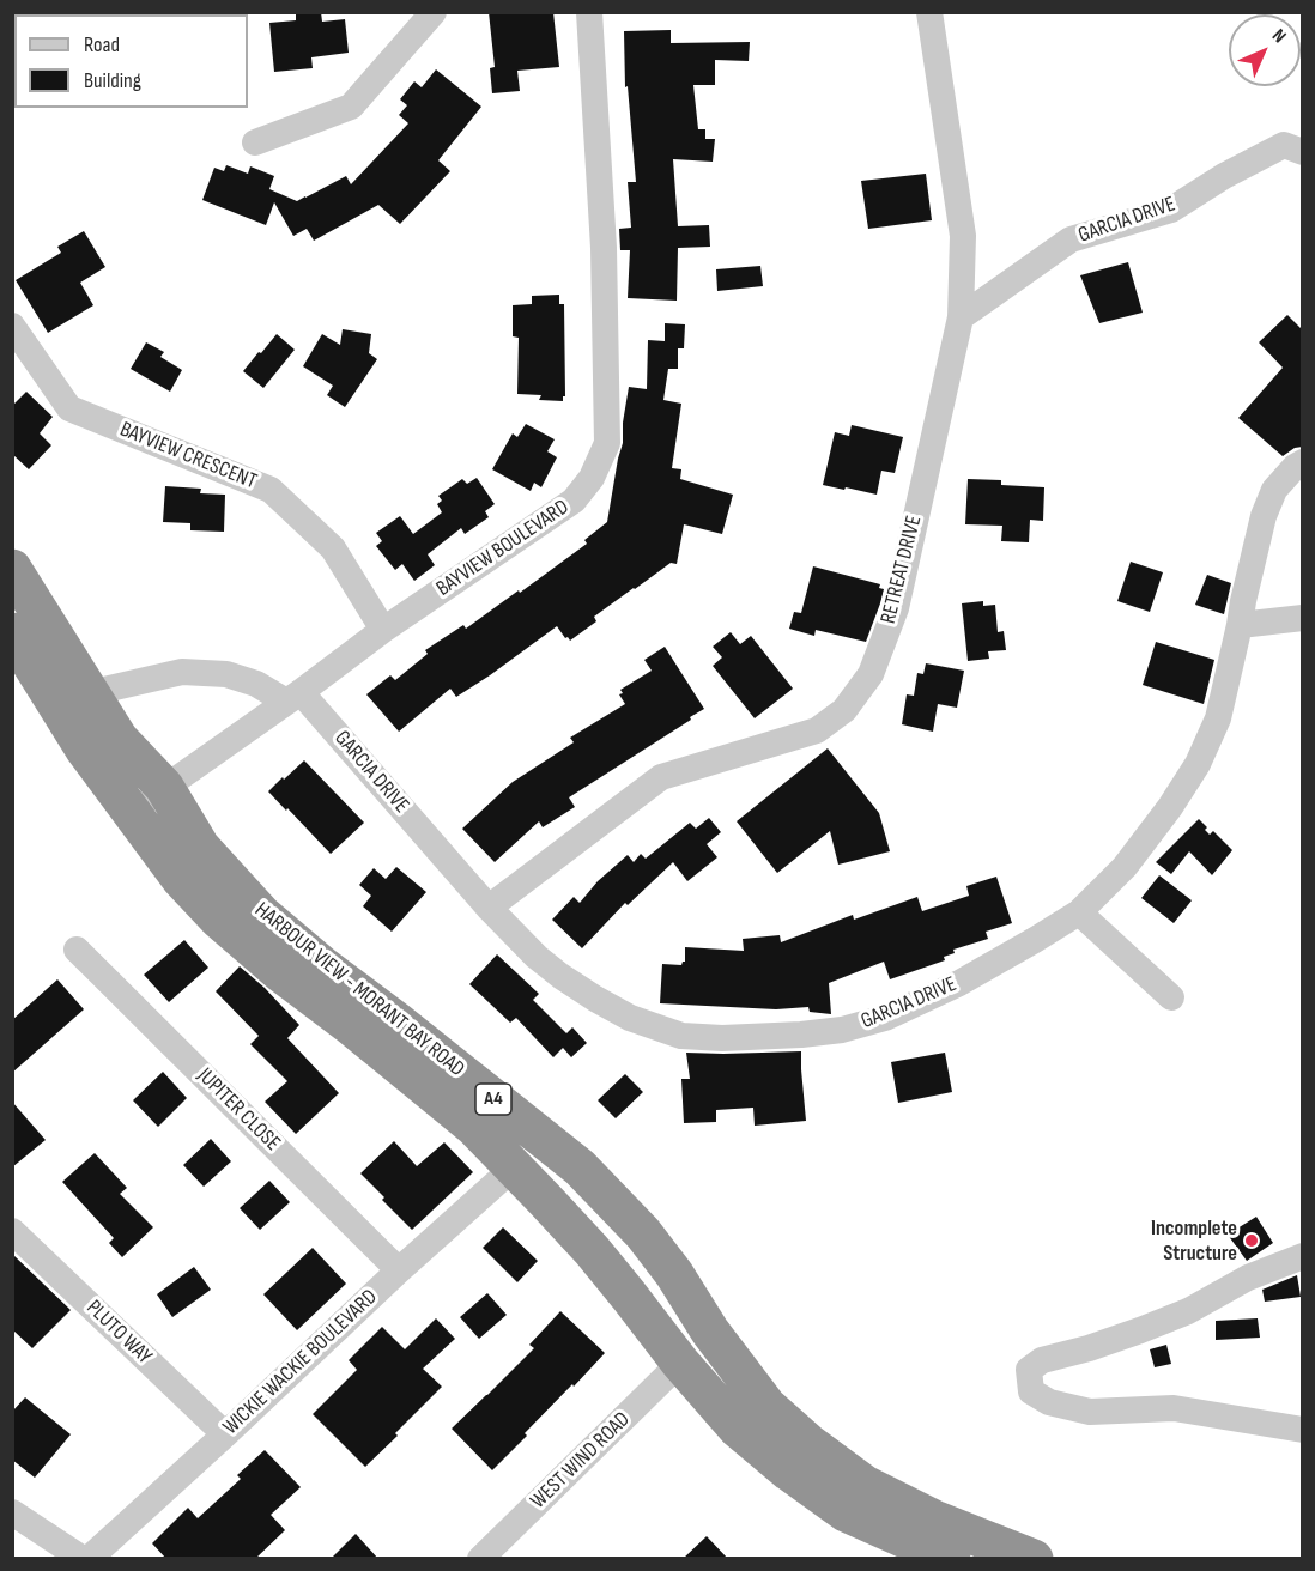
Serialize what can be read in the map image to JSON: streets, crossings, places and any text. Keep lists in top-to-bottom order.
{
  "streets": {
    "highway": ["HARBOUR VIEW - MORANT BAY ROAD", "A4"],
    "street": [
      "GARCIA DRIVE",
      "BAYVIEW CRESCENT",
      "BAYVIEW BOULEVARD",
      "RETREAT DRIVE",
      "JUPITER CLOSE",
      "PLUTO WAY",
      "WICKIE WACKIE BOULEVARD",
      "WEST WIND ROAD"
    ]
  },
  "crossings": [
    ["GARCIA DRIVE", "BAYVIEW BOULEVARD"],
    ["GARCIA DRIVE", "RETREAT DRIVE"],
    ["BAYVIEW CRESCENT", "BAYVIEW BOULEVARD"],
    ["BAYVIEW BOULEVARD", "HARBOUR VIEW - MORANT BAY ROAD"],
    ["HARBOUR VIEW - MORANT BAY ROAD", "WICKIE WACKIE BOULEVARD"],
    ["HARBOUR VIEW - MORANT BAY ROAD", "WEST WIND ROAD"],
    ["JUPITER CLOSE", "WICKIE WACKIE BOULEVARD"],
    ["PLUTO WAY", "WICKIE WACKIE BOULEVARD"]
  ],
  "places": ["Incomplete Structure"],
  "legend": ["Road", "Building"],
  "north": "top right"
}
